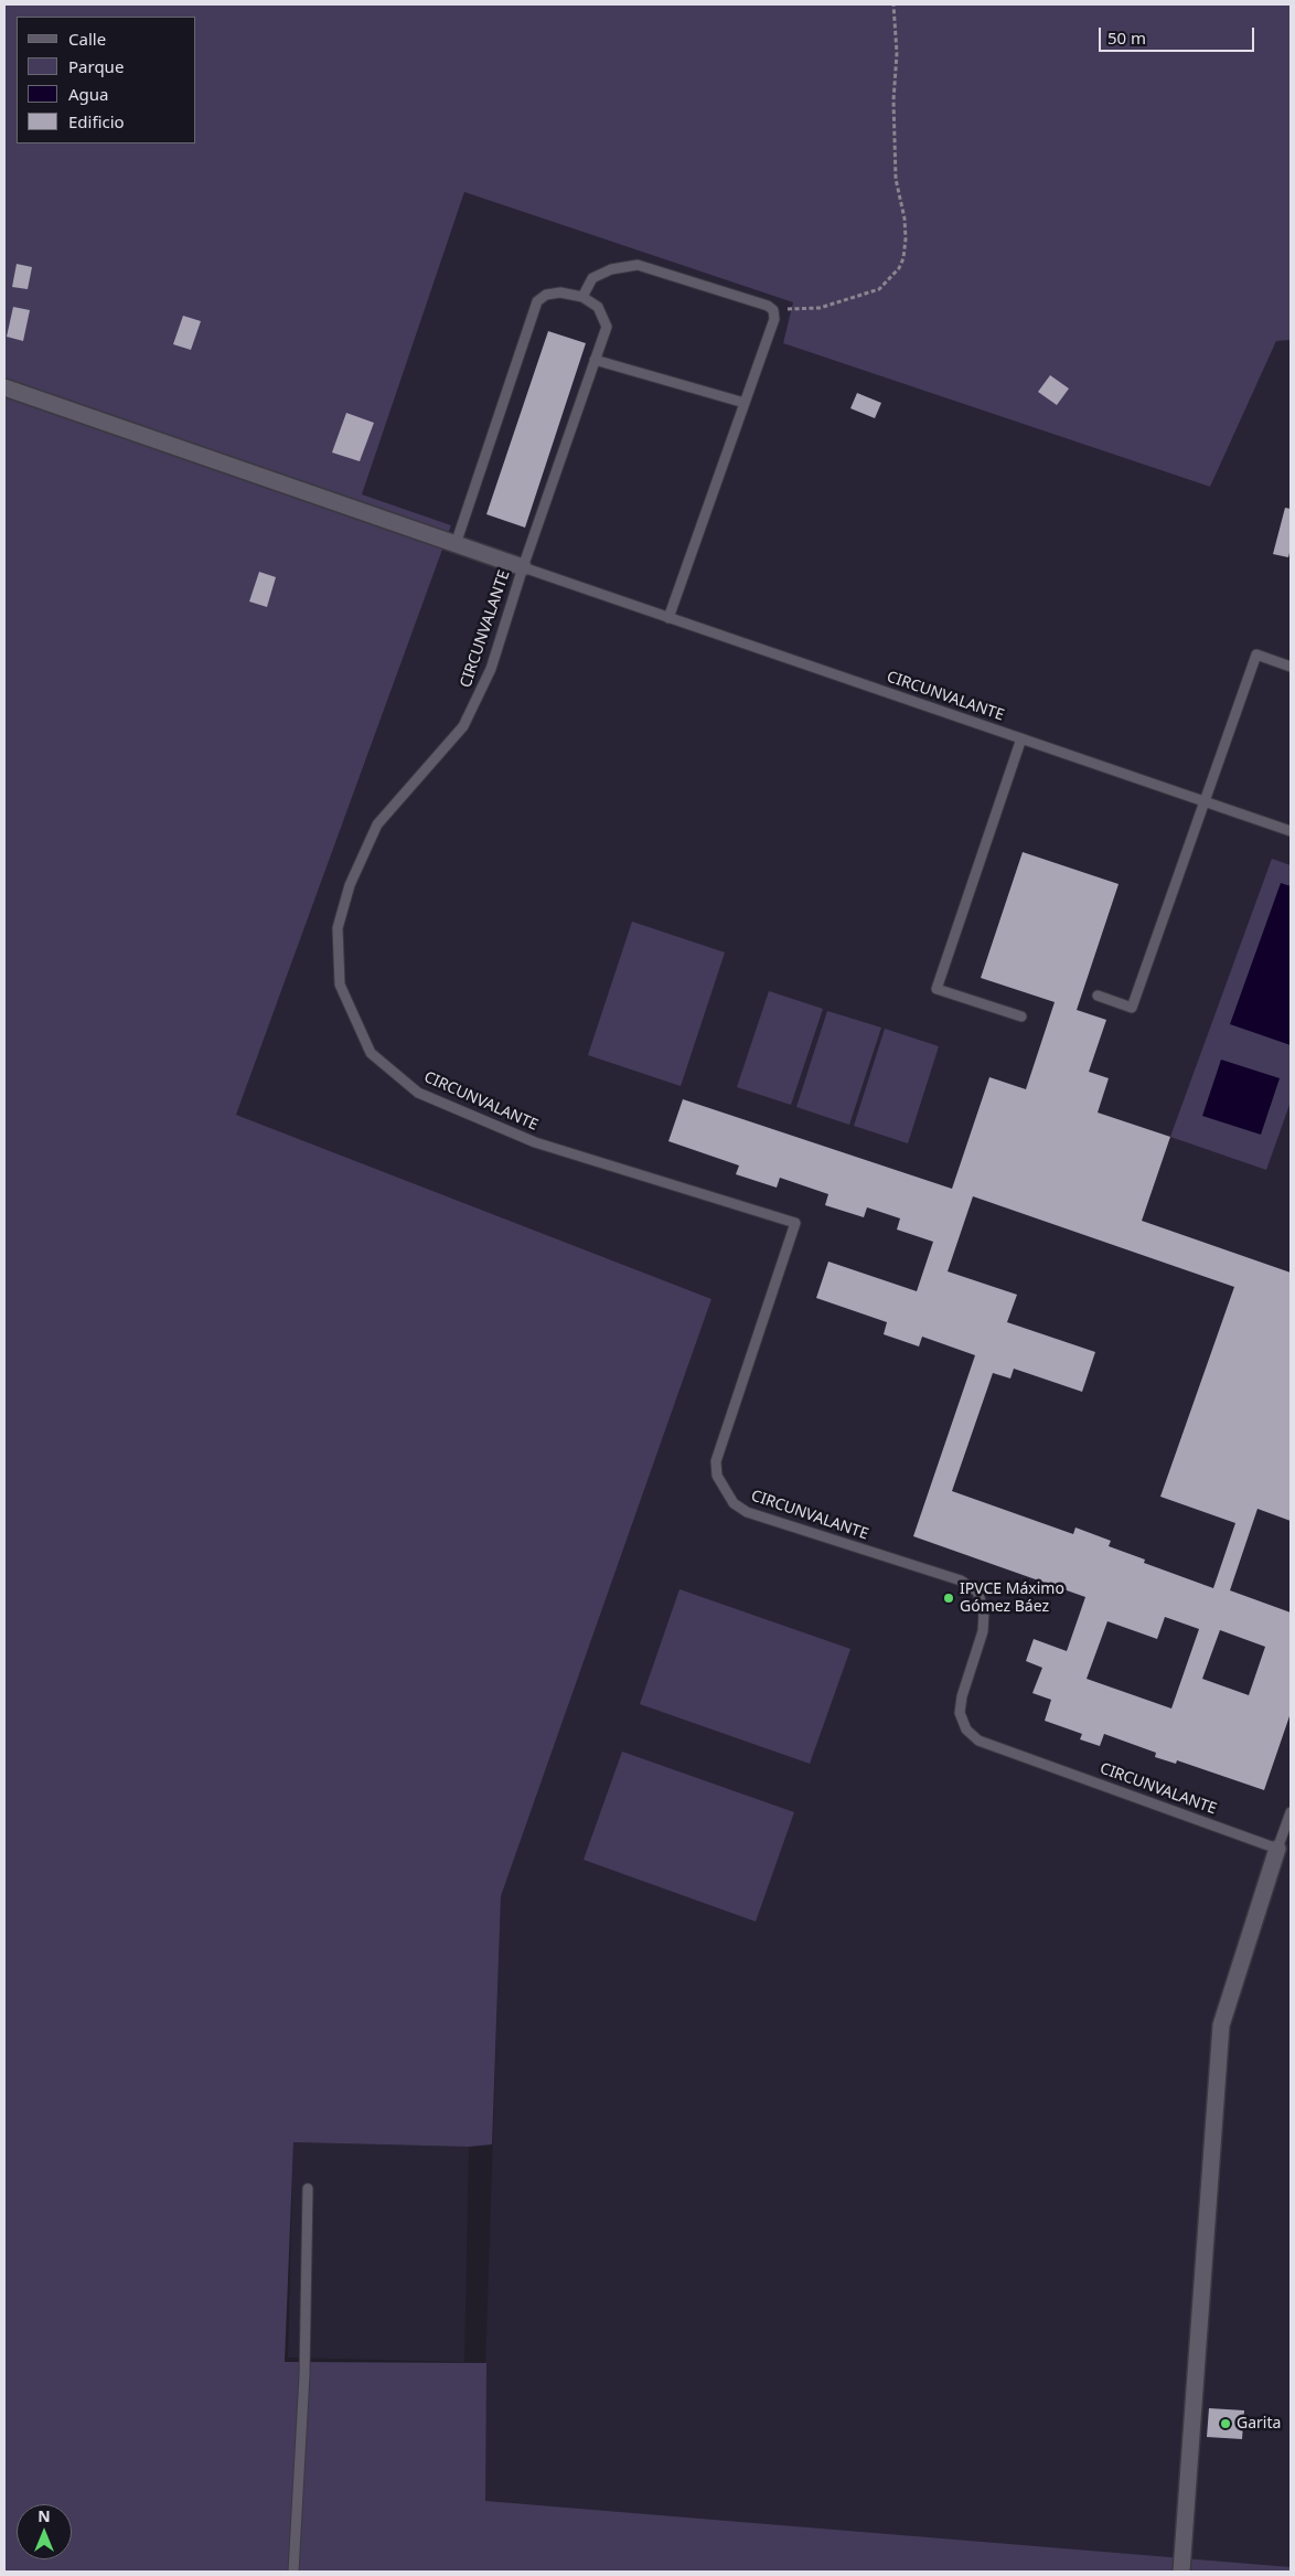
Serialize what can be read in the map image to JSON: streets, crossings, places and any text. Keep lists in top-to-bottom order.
{
  "streets": {
    "lane": ["CIRCUNVALANTE"]
  },
  "places": ["IPVCE Máximo Gómez Báez", "Garita"],
  "legend": [
    "Calle",
    "Parque",
    "Agua",
    "Edificio"
  ],
  "scale_bar": "50 m",
  "north": "top"
}
